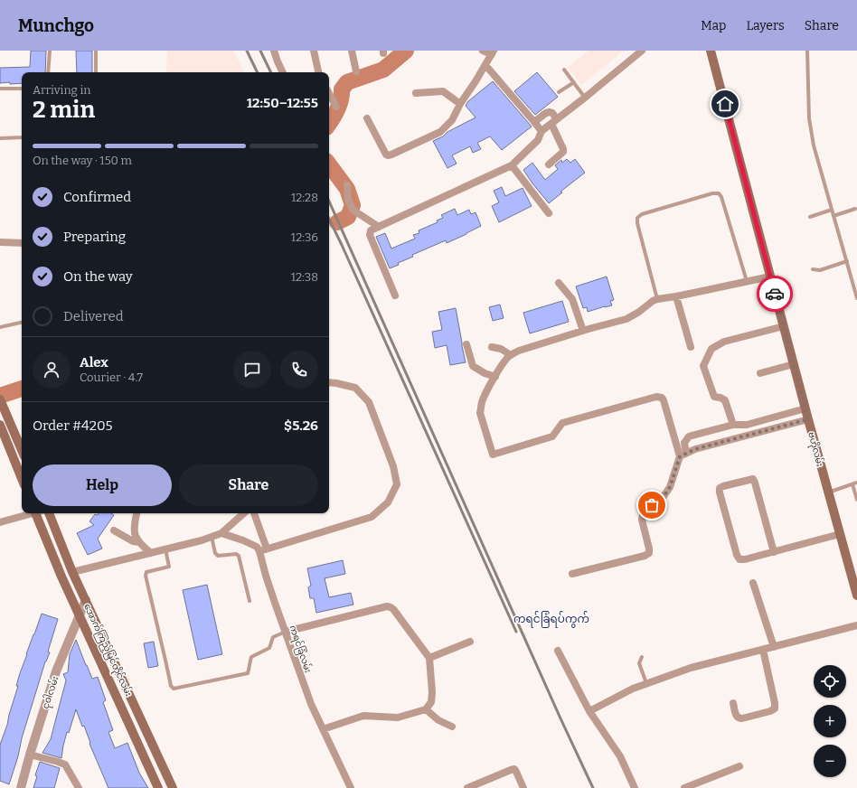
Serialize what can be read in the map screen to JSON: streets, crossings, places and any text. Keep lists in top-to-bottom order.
{
  "streets": {
    "main road": ["ဗဟိုလမ်း", "အောက်ကြည့်မြင်တိုင်လမ်း"],
    "street": ["ကရင်ခြံလမ်း", "ငုဝါလမ်း"]
  },
  "crossings": [
    ["အောက်ကြည့်မြင်တိုင်လမ်း", "ငုဝါလမ်း"]
  ],
  "districts": ["ကရင်ခြံရပ်ကွက်"],
  "page": {
    "header": "Munchgo",
    "nav": ["Map", "Layers", "Share"],
    "heading": ["2 min", "Arriving in", "12:50–12:55"],
    "panel": [
      "Alex",
      "Courier · 4.7",
      "Order #4205",
      "$5.26"
    ],
    "bar": "On the way · 150 m",
    "list": [
      ["Confirmed", "12:28"],
      ["Preparing", "12:36"],
      ["On the way", "12:38"],
      "Delivered"
    ],
    "buttons": ["Help", "Share"],
    "map_buttons": ["+", "−"]
  }
}
